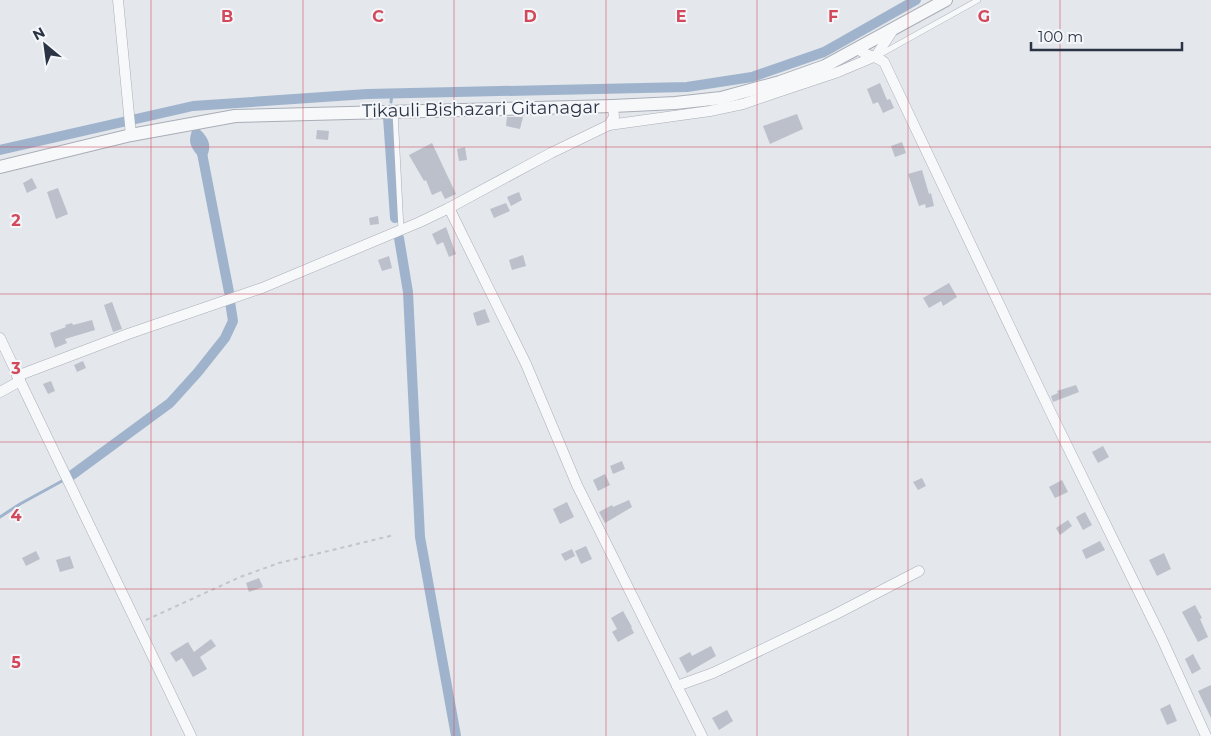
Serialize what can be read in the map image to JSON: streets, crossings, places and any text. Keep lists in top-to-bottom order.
{
  "streets": {
    "street": ["Tikauli Bishazari Gitanagar"]
  },
  "scale_bar": "100 m",
  "north": "top left",
  "grid": {
    "columns": [
      "B",
      "C",
      "D",
      "E",
      "F",
      "G"
    ],
    "rows": [
      "2",
      "3",
      "4",
      "5"
    ]
  }
}
